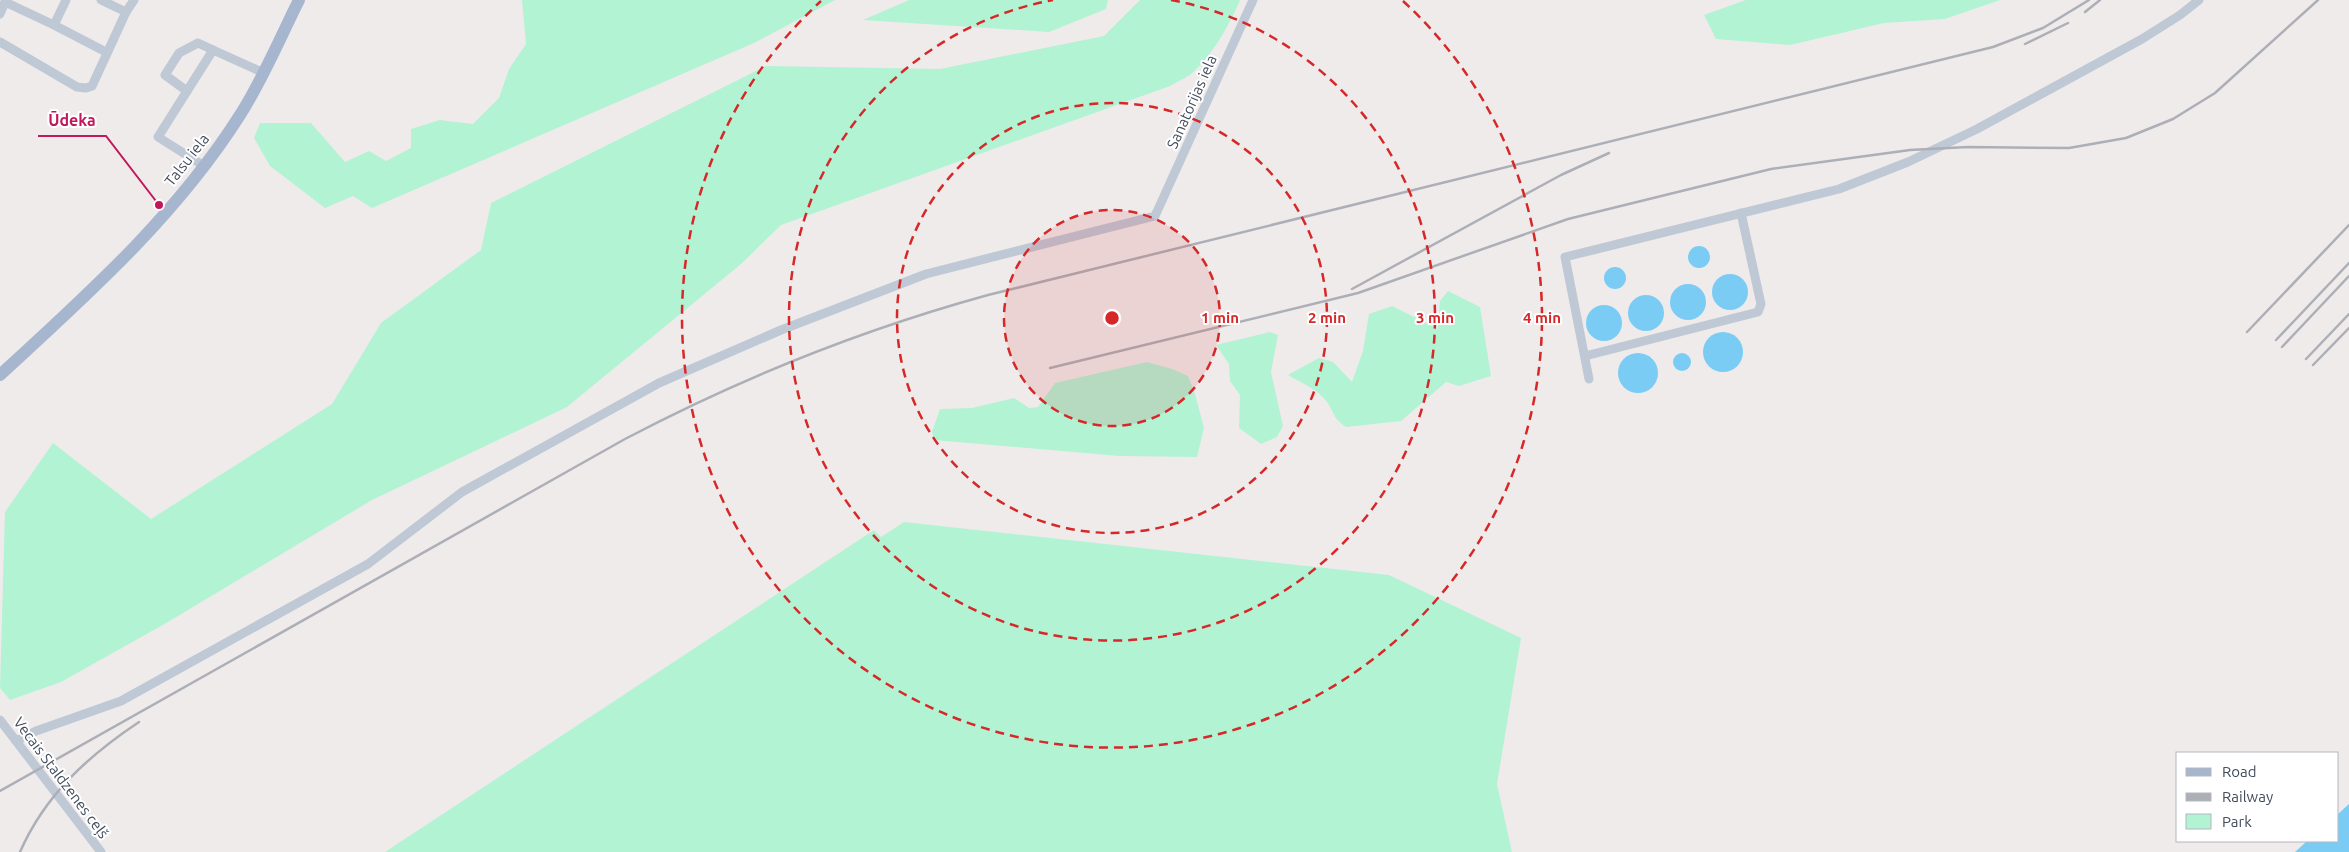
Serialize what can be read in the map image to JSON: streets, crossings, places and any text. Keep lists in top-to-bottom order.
{
  "streets": {
    "main road": ["Talsu iela"],
    "street": ["Sanatorijas iela", "Vecais Staldzenes ceļš"]
  },
  "crossings": [
    ["Sanatorijas iela", "Vecais Staldzenes ceļš"]
  ],
  "places": ["Ūdeka"],
  "legend": ["Road", "Railway", "Park"],
  "rings": [
    "1 min",
    "2 min",
    "3 min",
    "4 min"
  ]
}
